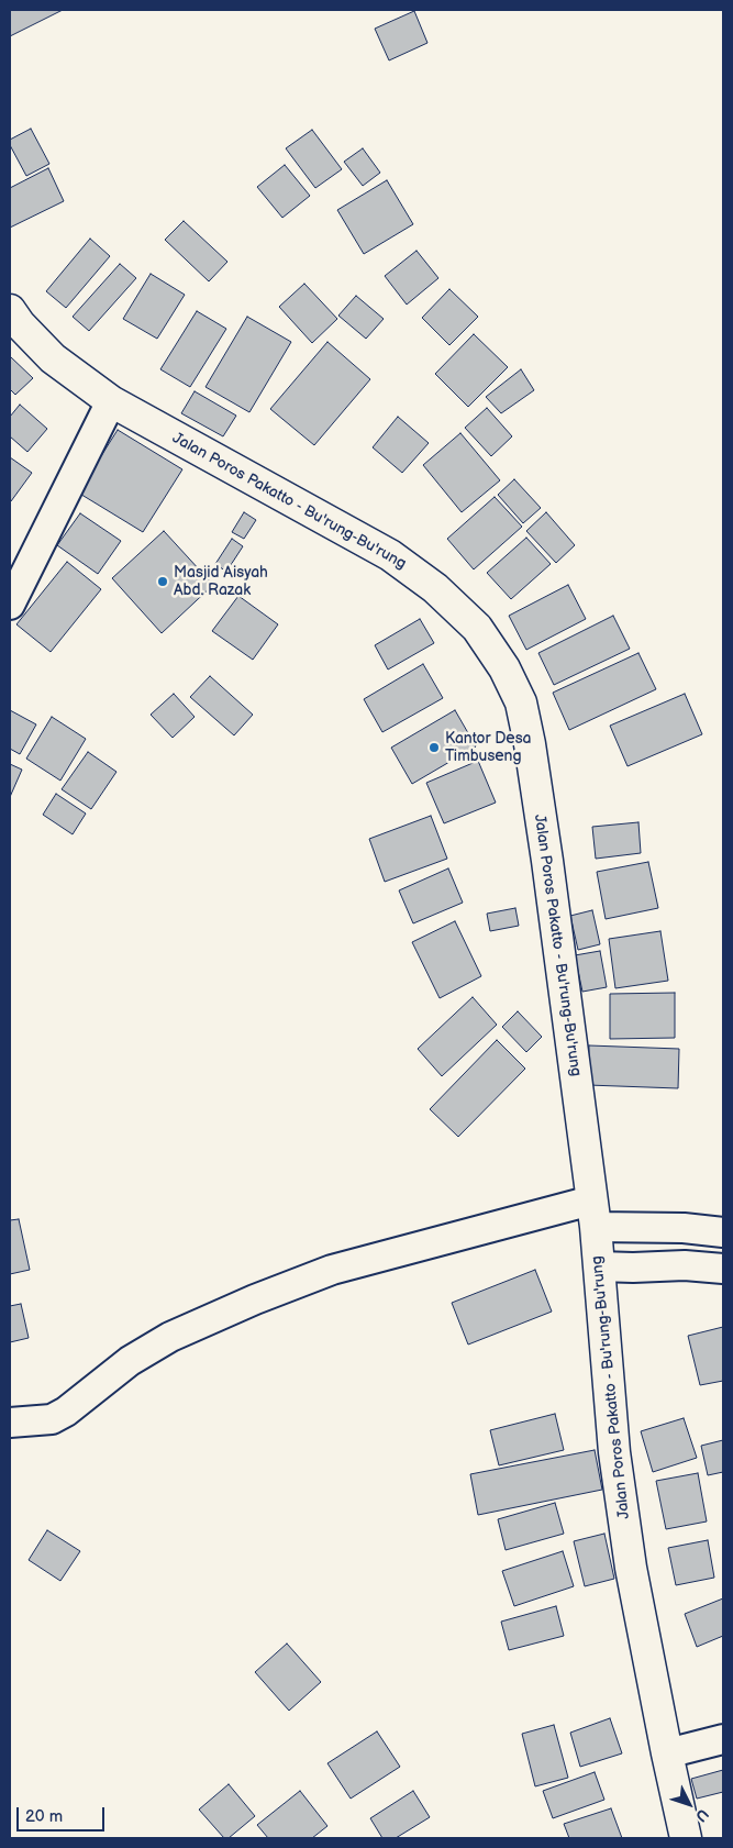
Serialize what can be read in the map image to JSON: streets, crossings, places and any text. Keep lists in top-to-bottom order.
{
  "streets": {
    "main road": ["Jalan Poros Pakatto - Bu'rung-Bu'rung"]
  },
  "places": ["Masjid Aisyah Abd. Razak", "Kantor Desa Timbuseng"],
  "scale_bar": "20 m",
  "north": "bottom right"
}
